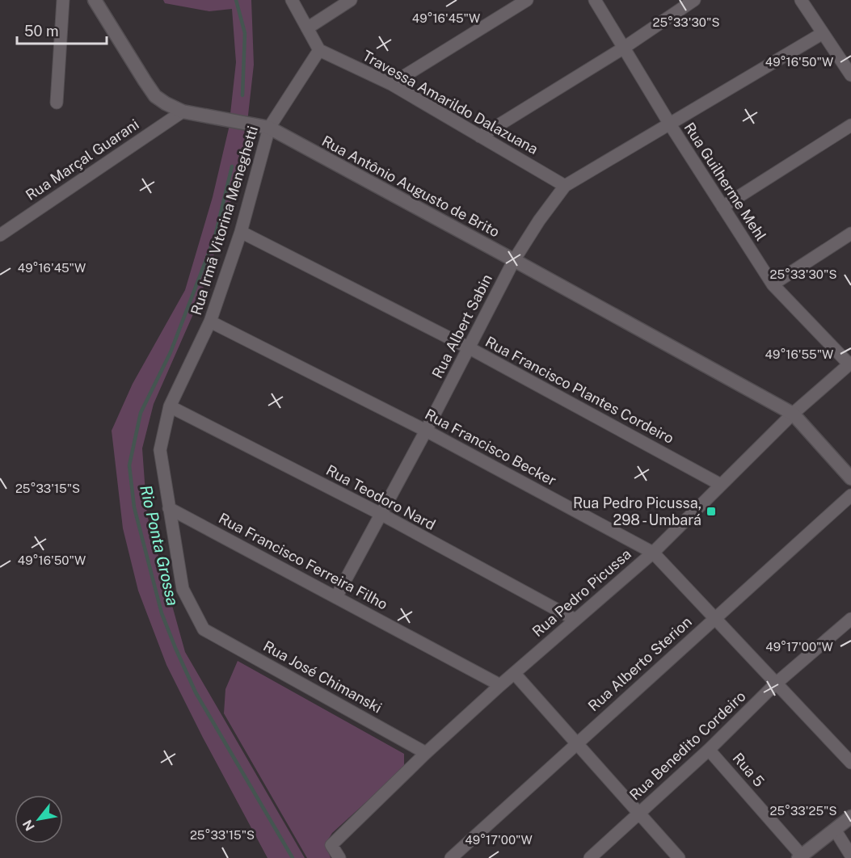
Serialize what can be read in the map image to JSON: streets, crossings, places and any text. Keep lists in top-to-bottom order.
{
  "streets": {
    "street": [
      "Travessa Amarildo Dalazuana",
      "Rua Marçal Guarani",
      "Rua Guilherme Mehl",
      "Rua Antônio Augusto de Brito",
      "Rua Irmã Vitorina Meneghetti",
      "Rua Albert Sabin",
      "Rua Francisco Plantes Cordeiro",
      "Rua Francisco Becker",
      "Rua Teodoro Nard",
      "Rua Francisco Ferreira Filho",
      "Rua Pedro Picussa",
      "Rua Alberto Sterion",
      "Rua José Chimanski",
      "Rua Benedito Cordeiro",
      "Rua 5"
    ]
  },
  "crossings": [
    ["Travessa Amarildo Dalazuana", "Rua Irmã Vitorina Meneghetti"],
    ["Travessa Amarildo Dalazuana", "Rua Albert Sabin"],
    ["Rua Marçal Guarani", "Rua Antônio Augusto de Brito"],
    ["Rua Guilherme Mehl", "Rua Albert Sabin"],
    ["Rua Guilherme Mehl", "Rua Pedro Picussa"],
    ["Rua Antônio Augusto de Brito", "Rua Irmã Vitorina Meneghetti"],
    ["Rua Antônio Augusto de Brito", "Rua Albert Sabin"],
    ["Rua Antônio Augusto de Brito", "Rua Pedro Picussa"],
    ["Rua Irmã Vitorina Meneghetti", "Rua Francisco Plantes Cordeiro"],
    ["Rua Irmã Vitorina Meneghetti", "Rua Francisco Becker"],
    ["Rua Irmã Vitorina Meneghetti", "Rua Teodoro Nard"],
    ["Rua Irmã Vitorina Meneghetti", "Rua Francisco Ferreira Filho"],
    ["Rua Irmã Vitorina Meneghetti", "Rua José Chimanski"],
    ["Rua Albert Sabin", "Rua Francisco Plantes Cordeiro"],
    ["Rua Albert Sabin", "Rua Francisco Becker"],
    ["Rua Albert Sabin", "Rua Teodoro Nard"],
    ["Rua Albert Sabin", "Rua Francisco Ferreira Filho"],
    ["Rua Francisco Plantes Cordeiro", "Rua Pedro Picussa"],
    ["Rua Francisco Becker", "Rua Pedro Picussa"],
    ["Rua Francisco Becker", "Rua Alberto Sterion"],
    ["Rua Francisco Becker", "Rua Benedito Cordeiro"],
    ["Rua Teodoro Nard", "Rua Pedro Picussa"],
    ["Rua Francisco Ferreira Filho", "Rua Pedro Picussa"],
    ["Rua Pedro Picussa", "Rua José Chimanski"],
    ["Rua Benedito Cordeiro", "Rua 5"]
  ],
  "water": ["Rio Ponta Grossa"],
  "places": {
    "transit": ["Rua Pedro Picussa, 298 - Umbará"]
  },
  "scale_bar": "50 m",
  "north": "bottom left",
  "coordinates": [
    "49°16'45\"W",
    "25°33'30\"S",
    "49°16'50\"W",
    "49°16'55\"W",
    "25°33'15\"S",
    "49°17'00\"W",
    "25°33'25\"S"
  ]
}
